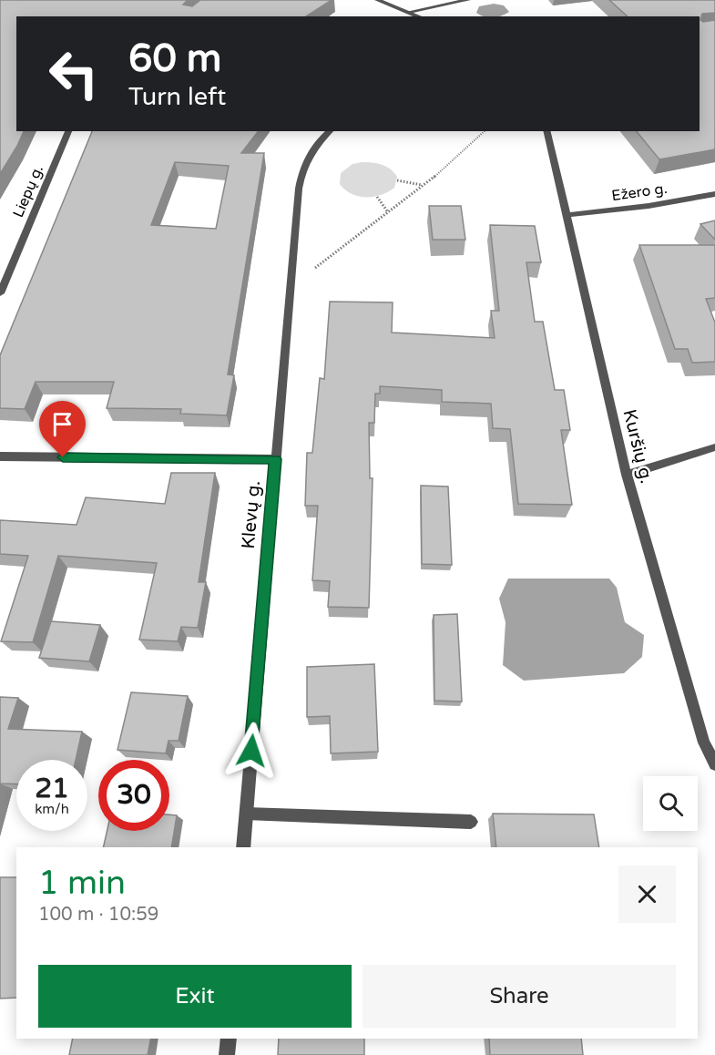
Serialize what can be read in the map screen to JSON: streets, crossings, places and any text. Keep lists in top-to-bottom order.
{
  "streets": {
    "street": [
      "Liepų g.",
      "Ežero g.",
      "Kuršių g.",
      "Klevų g."
    ]
  },
  "crossings": [
    ["Ežero g.", "Kuršių g."]
  ],
  "page": {
    "turn": ["60 m", "Turn left"],
    "speed": "21 km/h",
    "limit": "30",
    "heading": ["1 min", "100 m · 10:59"],
    "buttons": ["Exit", "Share"]
  }
}
